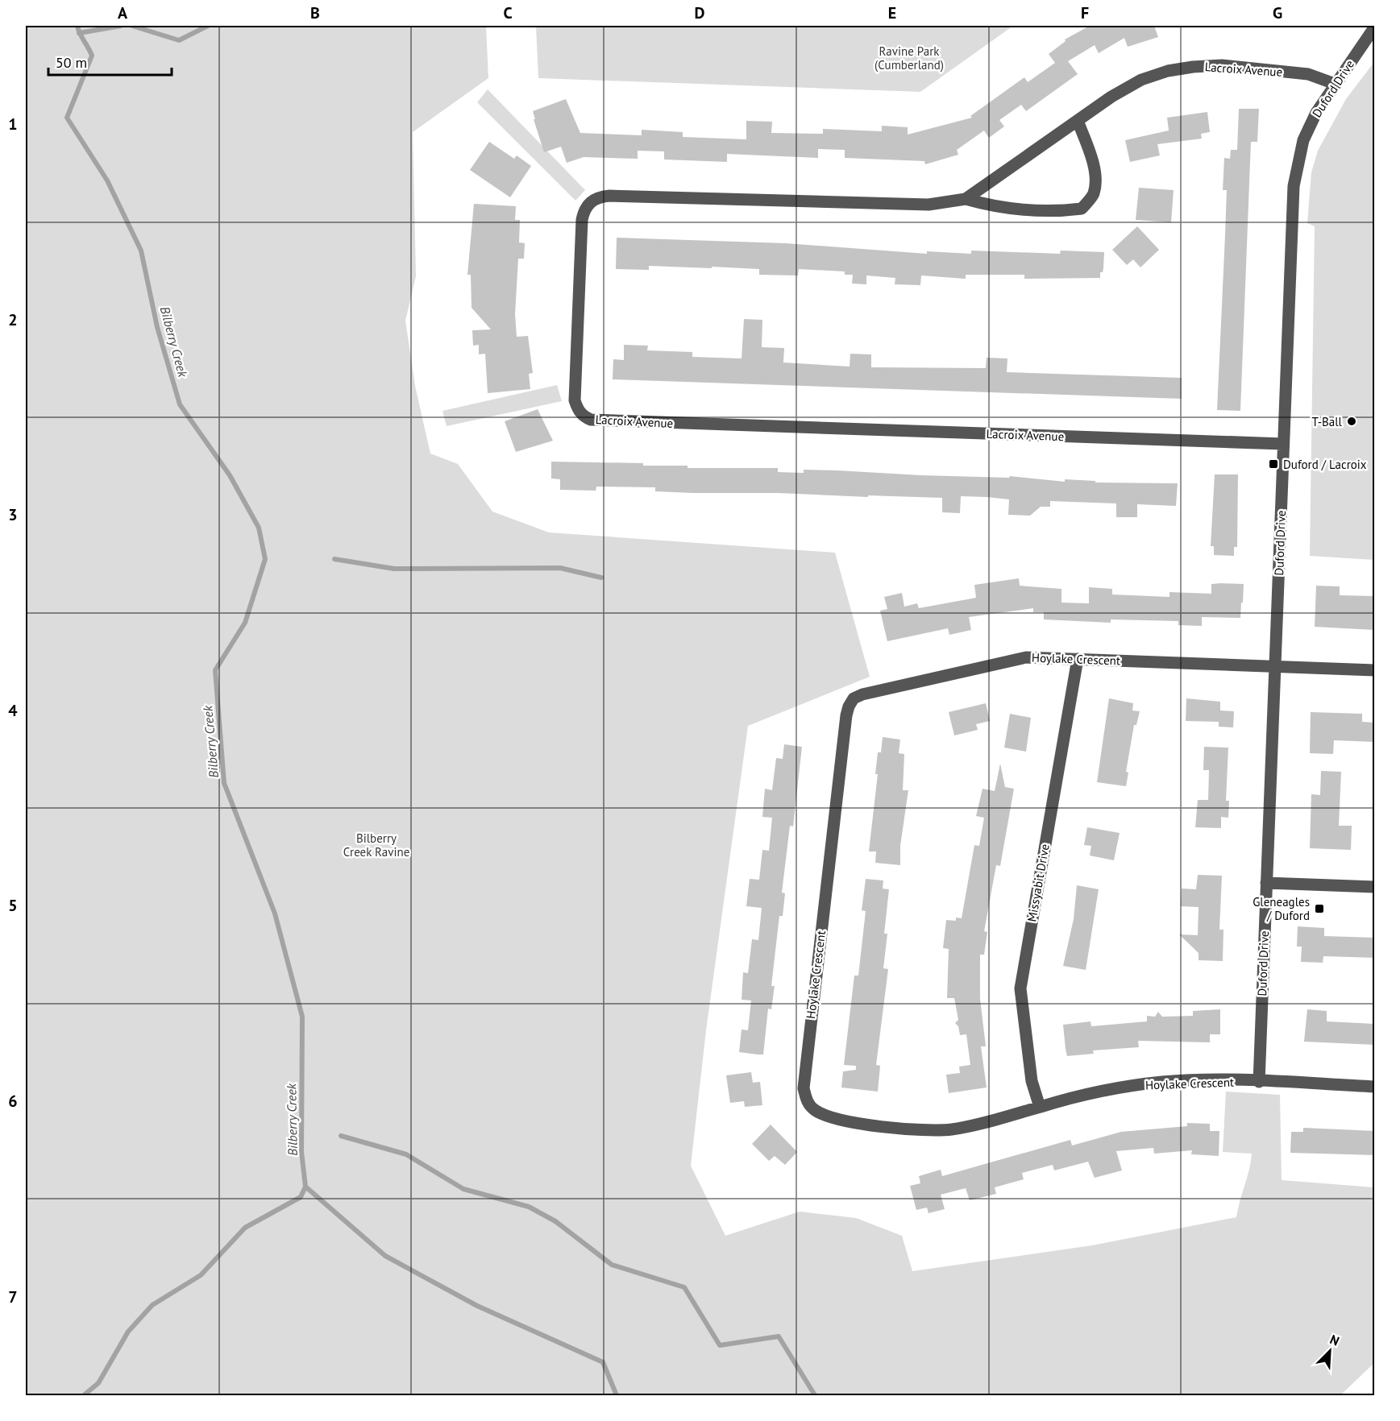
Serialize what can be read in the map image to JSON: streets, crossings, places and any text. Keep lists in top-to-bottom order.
{
  "streets": {
    "street": [
      "Lacroix Avenue",
      "Duford Drive",
      "Hoylake Crescent",
      "Missyabit Drive"
    ]
  },
  "crossings": [
    ["Lacroix Avenue", "Duford Drive"],
    ["Duford Drive", "Hoylake Crescent"],
    ["Hoylake Crescent", "Missyabit Drive"]
  ],
  "water": ["Bilberry Creek"],
  "parks": ["Ravine Park (Cumberland)", "Bilberry Creek Ravine"],
  "places": {
    "other": ["T-Ball"],
    "transit": ["Duford / Lacroix", "Gleneagles / Duford"]
  },
  "scale_bar": "50 m",
  "north": "top right",
  "grid": {
    "columns": [
      "A",
      "B",
      "C",
      "D",
      "E",
      "F",
      "G"
    ],
    "rows": [
      "1",
      "2",
      "3",
      "4",
      "5",
      "6",
      "7"
    ]
  }
}
